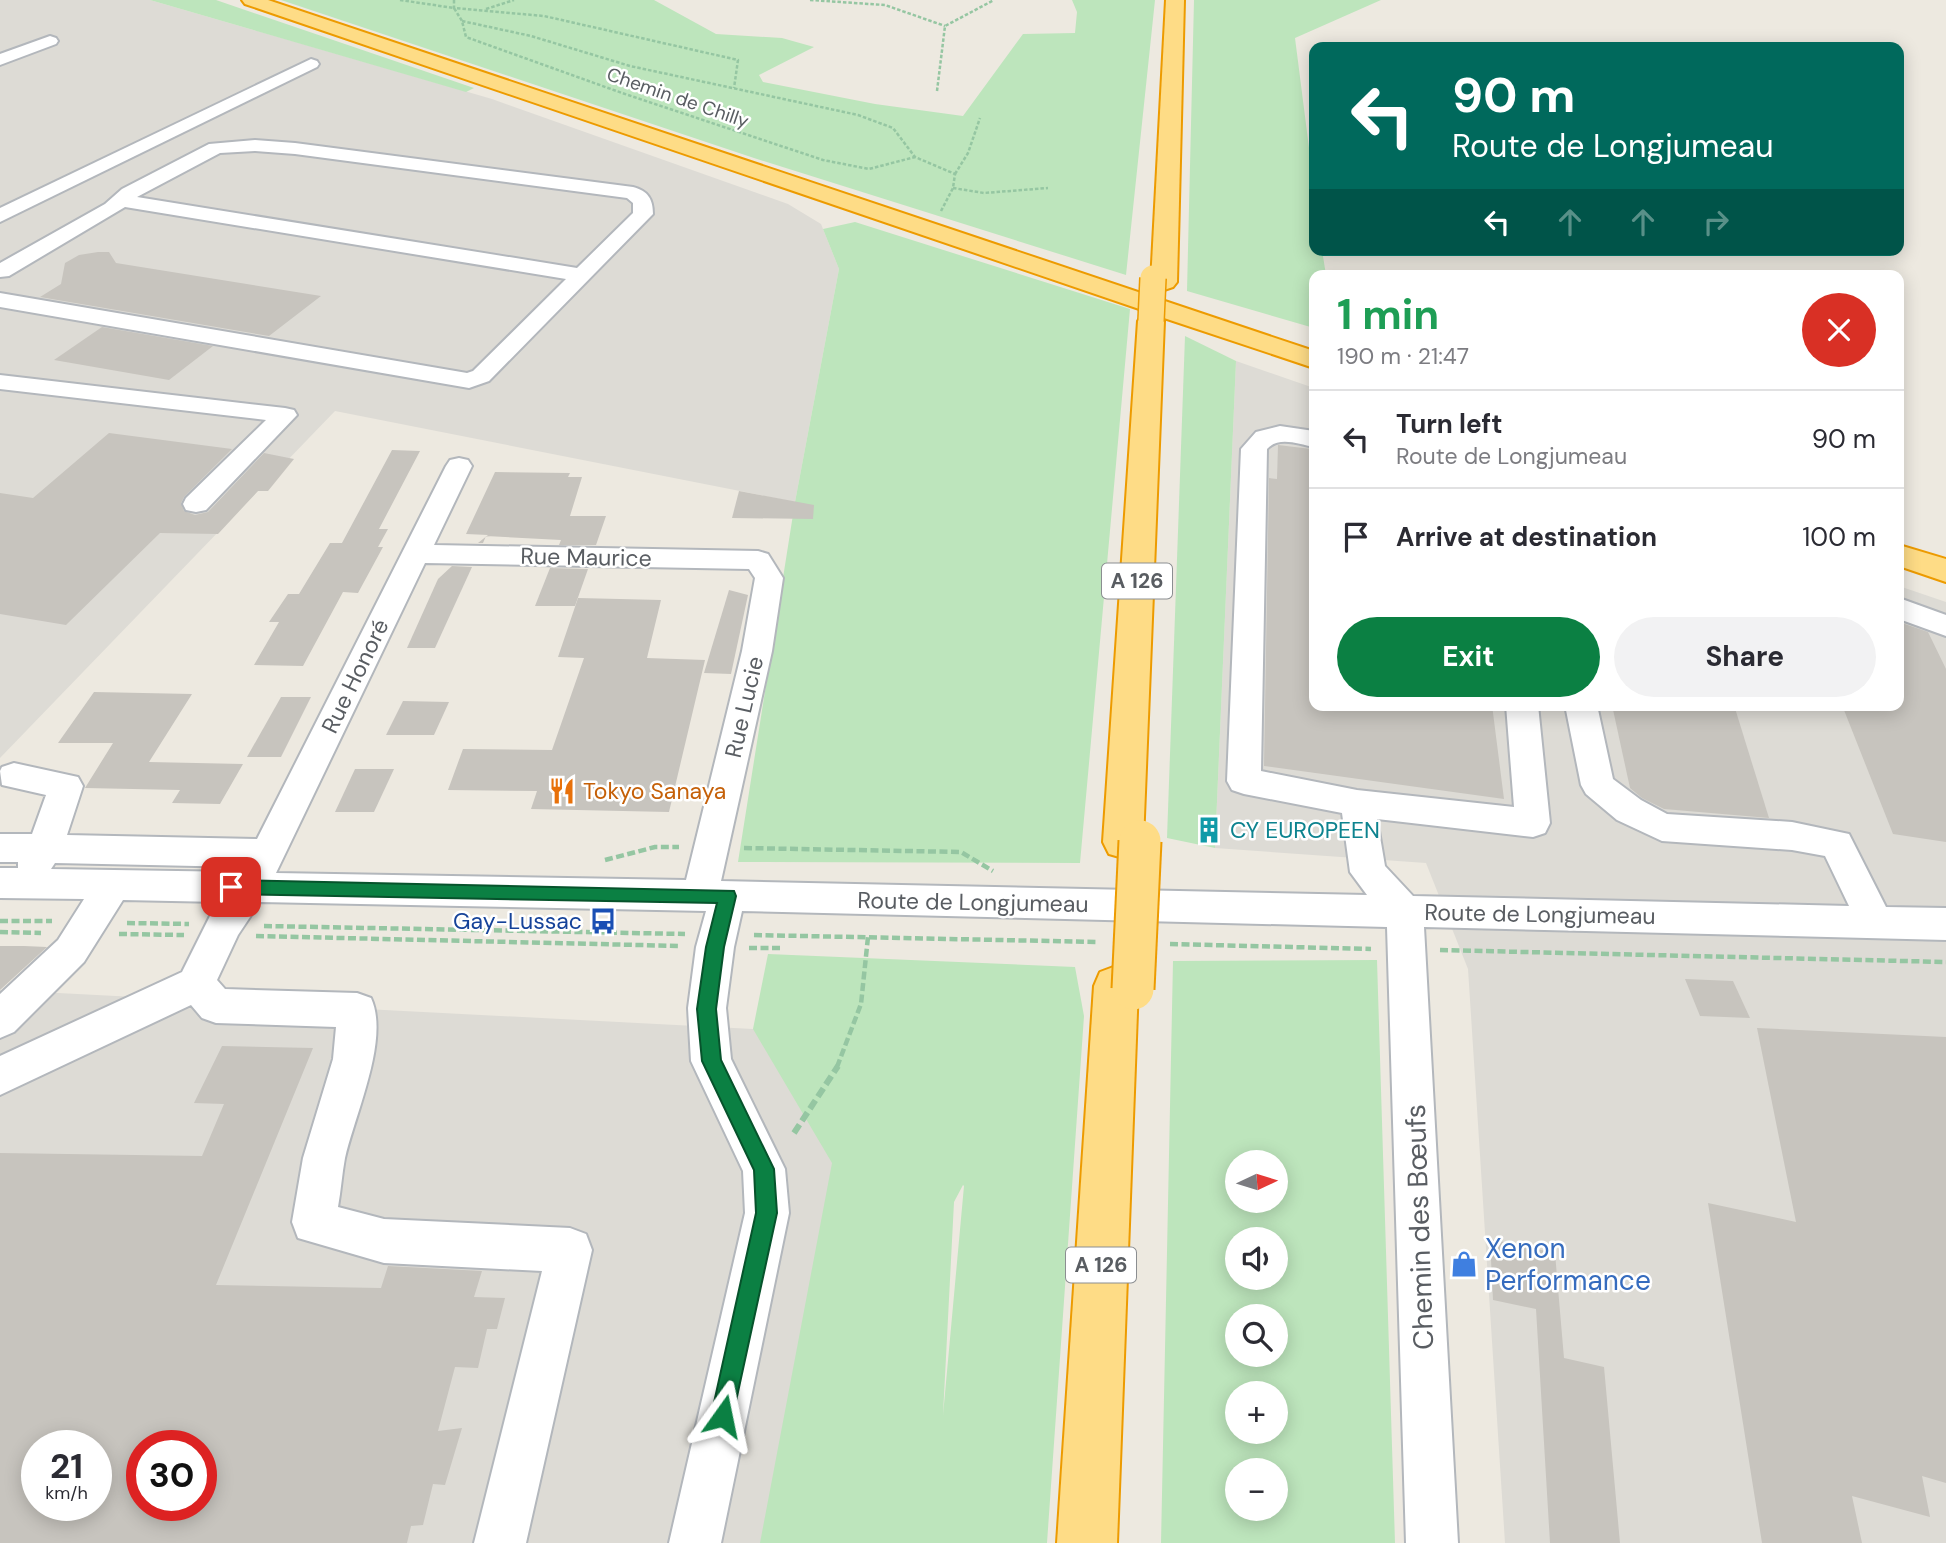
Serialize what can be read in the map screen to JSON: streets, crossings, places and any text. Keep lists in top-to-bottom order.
{
  "streets": {
    "highway": ["A 126"],
    "street": [
      "Rue Maurice",
      "Rue Honoré",
      "Rue Lucie",
      "Route de Longjumeau",
      "Chemin des Bœufs"
    ],
    "path": ["Chemin de Chilly"]
  },
  "crossings": [
    ["Rue Maurice", "Rue Honoré"],
    ["Rue Maurice", "Rue Lucie"],
    ["Rue Honoré", "Route de Longjumeau"],
    ["Rue Lucie", "Route de Longjumeau"],
    ["Route de Longjumeau", "Chemin des Bœufs"]
  ],
  "places": {
    "restaurant": ["Tokyo Sanaya"],
    "building": ["CY EUROPEEN"],
    "bus stop": ["Gay-Lussac"],
    "shop": ["Xenon Performance"]
  },
  "north": "right",
  "page": {
    "turn": ["90 m", "Route de Longjumeau"],
    "heading": ["1 min", "190 m · 21:47"],
    "list": [
      {
        "name": "Turn left",
        "note": "Route de Longjumeau",
        "value": "90 m"
      },
      {
        "name": "Arrive at destination",
        "value": "100 m"
      }
    ],
    "buttons": ["Exit", "Share"],
    "map_buttons": ["+", "−"],
    "speed": "21 km/h",
    "limit": "30"
  }
}
